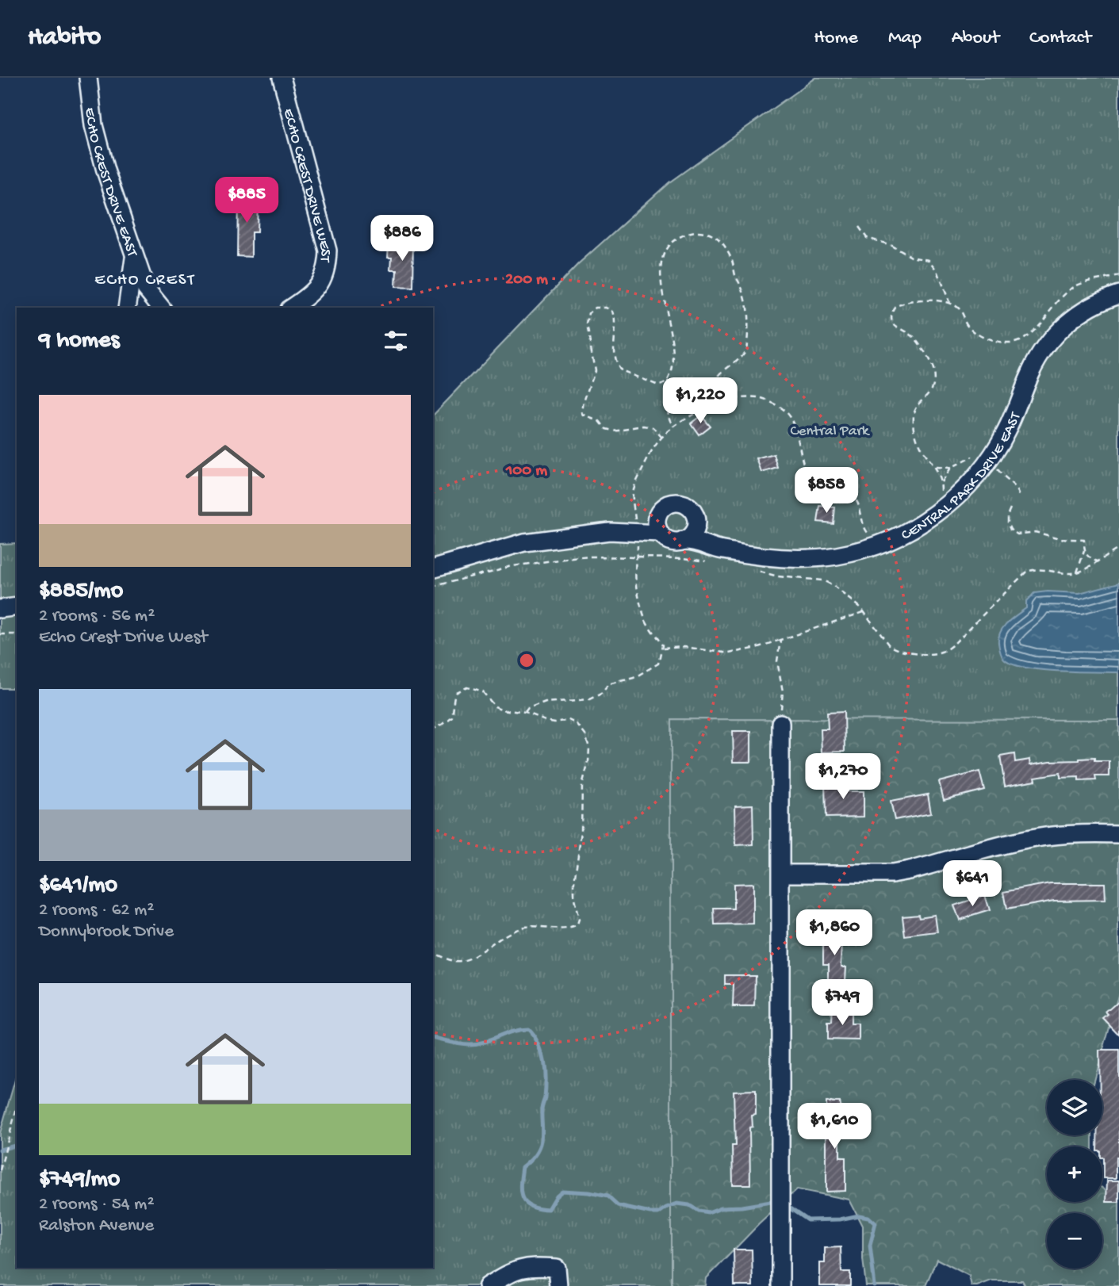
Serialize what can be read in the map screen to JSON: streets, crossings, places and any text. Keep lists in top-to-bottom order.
{
  "streets": {
    "street": ["ECHO CREST DRIVE EAST", "ECHO CREST DRIVE WEST", "CENTRAL PARK DRIVE EAST"]
  },
  "districts": ["ECHO CREST"],
  "parks": ["Central Park"],
  "page": {
    "header": "Habito",
    "nav": [
      "Home",
      "Map",
      "About",
      "Contact"
    ],
    "price": [
      "$885",
      "$886",
      "$1,220",
      "$858",
      "$1,270",
      "$641",
      "$1,860",
      "$749",
      "$1,610"
    ],
    "heading": "9 homes",
    "list": [
      {
        "name": "$885/mo",
        "note": "2 rooms · 56 m² · Echo Crest Drive West"
      },
      {
        "name": "$641/mo",
        "note": "2 rooms · 62 m² · Donnybrook Drive"
      },
      {
        "name": "$749/mo",
        "note": "2 rooms · 54 m² · Ralston Avenue"
      }
    ],
    "map_buttons": ["+", "−"]
  },
  "rings": ["200 m", "100 m"]
}
